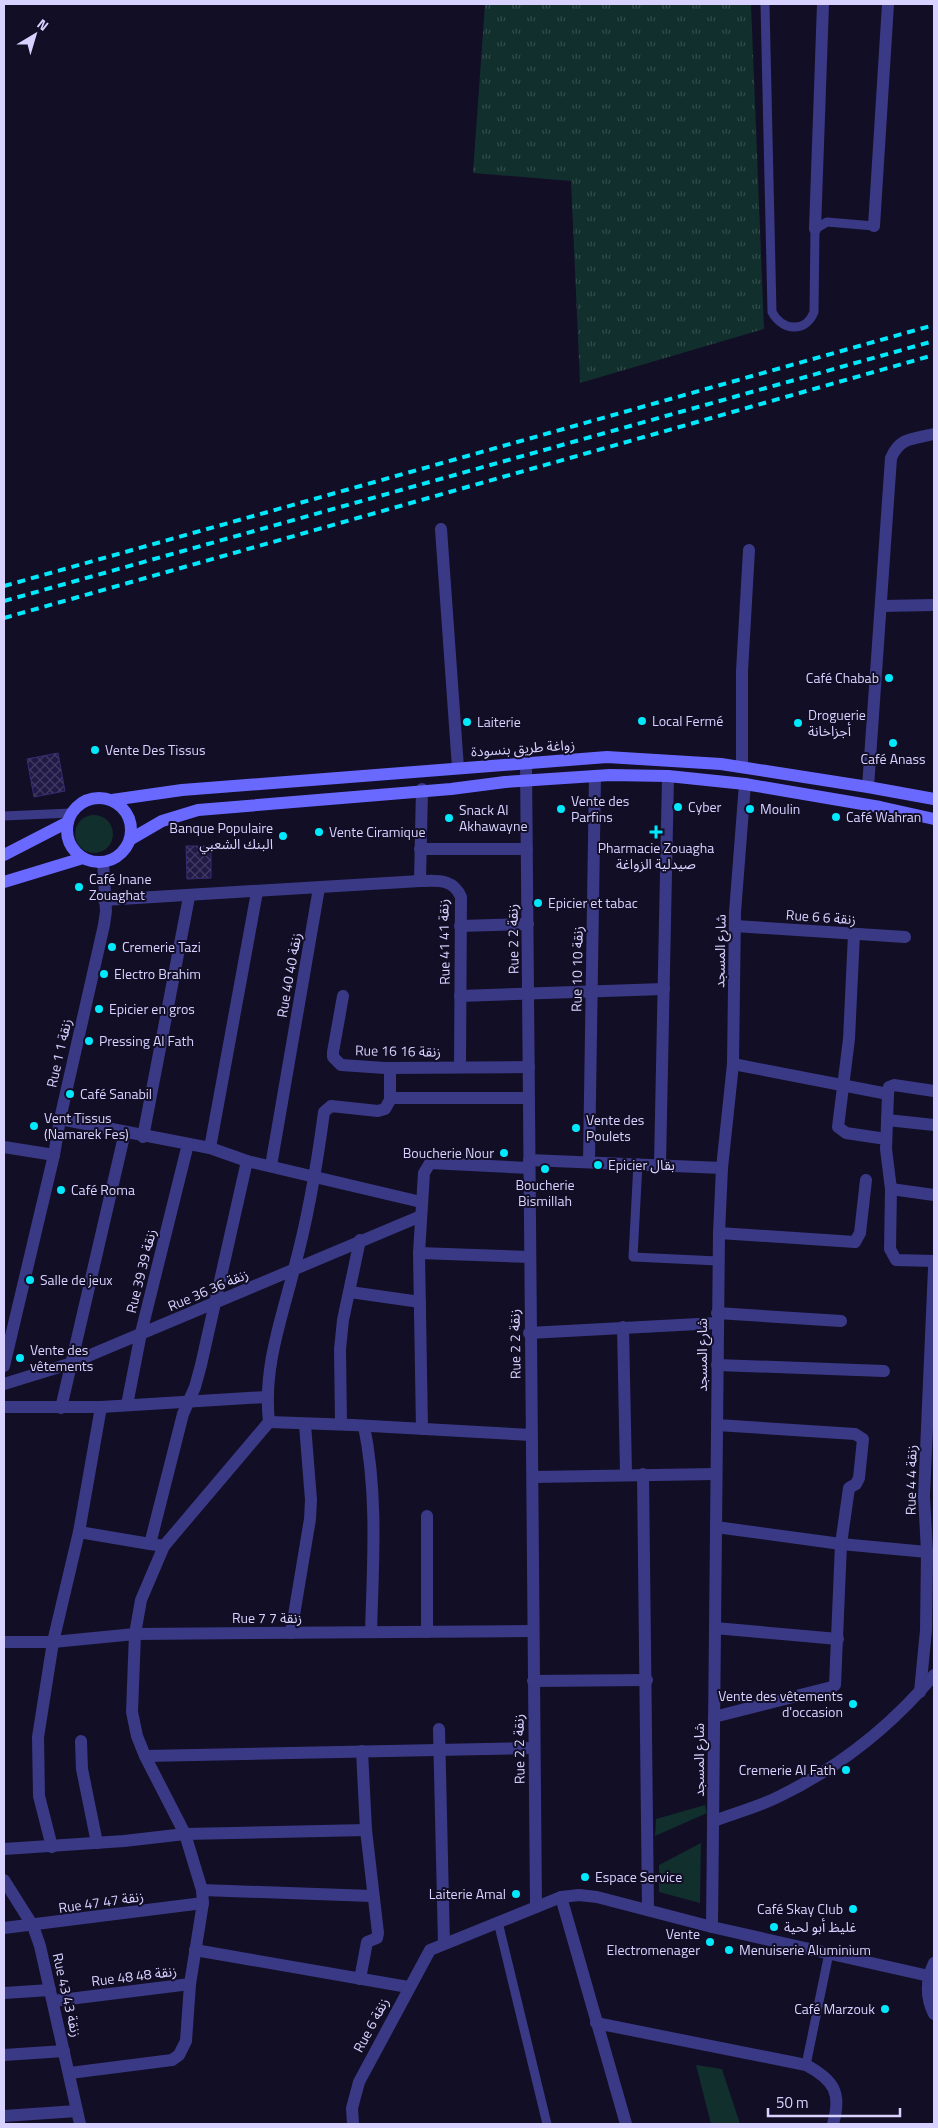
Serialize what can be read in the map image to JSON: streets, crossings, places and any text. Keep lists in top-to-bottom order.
{
  "streets": {
    "main road": ["زواغة طريق بنسودة"],
    "street": [
      "Rue 6 زنقة 6",
      "Rue 2 زنقة 2",
      "Rue 41 زنقة 41",
      "شارع المسجد",
      "Rue 10 زنقة 10",
      "Rue 40 زنقة 40",
      "Rue 16 زنقة 16",
      "Rue 1 زنقة 1",
      "Rue 39 زنقة 39",
      "Rue 36 زنقة 36",
      "Rue 4 زنقة 4",
      "Rue 7 زنقة 7",
      "Rue 47 زنقة 47",
      "Rue 48 زنقة 48",
      "Rue 43 زنقة 43",
      "Rue 6 زنقة"
    ]
  },
  "crossings": [
    ["زواغة طريق بنسودة", "Rue 2 زنقة 2"],
    ["زواغة طريق بنسودة", "Rue 1 زنقة 1"],
    ["Rue 6 زنقة 6", "شارع المسجد"],
    ["Rue 2 زنقة 2", "Rue 16 زنقة 16"],
    ["Rue 2 زنقة 2", "Rue 7 زنقة 7"],
    ["Rue 41 زنقة 41", "Rue 16 زنقة 16"],
    ["Rue 39 زنقة 39", "Rue 36 زنقة 36"],
    ["Rue 47 زنقة 47", "Rue 43 زنقة 43"],
    ["Rue 48 زنقة 48", "Rue 43 زنقة 43"]
  ],
  "places": {
    "other": [
      "Café Chabab",
      "Local Fermé",
      "Laiterie",
      "Droguerie أجزاخانة",
      "Café Anass",
      "Vente Des Tissus",
      "Cyber",
      "Vente des Parfins",
      "Moulin",
      "Café Wahran",
      "Snack Al Akhawayne",
      "Vente Ciramique",
      "Banque Populaire البنك الشعبي",
      "Café Jnane Zouaghat",
      "Epicier et tabac",
      "Cremerie Tazi",
      "Electro Brahim",
      "Epicier en gros",
      "Pressing Al Fath",
      "Café Sanabil",
      "Vent Tissus (Namarek Fes)",
      "Vente des Poulets",
      "Boucherie Nour",
      "Epicier بقال",
      "Boucherie Bismillah",
      "Café Roma",
      "Salle de jeux",
      "Vente des vêtements",
      "Vente des vêtements d'occasion",
      "Cremerie Al Fath",
      "Espace Service",
      "Laiterie Amal",
      "Café Skay Club",
      "غليظ أبو لحية",
      "Vente Electromenager",
      "Menuiserie Aluminium",
      "Café Marzouk"
    ],
    "health": ["Pharmacie Zouagha صيدلية الزواغة"]
  },
  "scale_bar": "50 m",
  "north": "top right"
}
